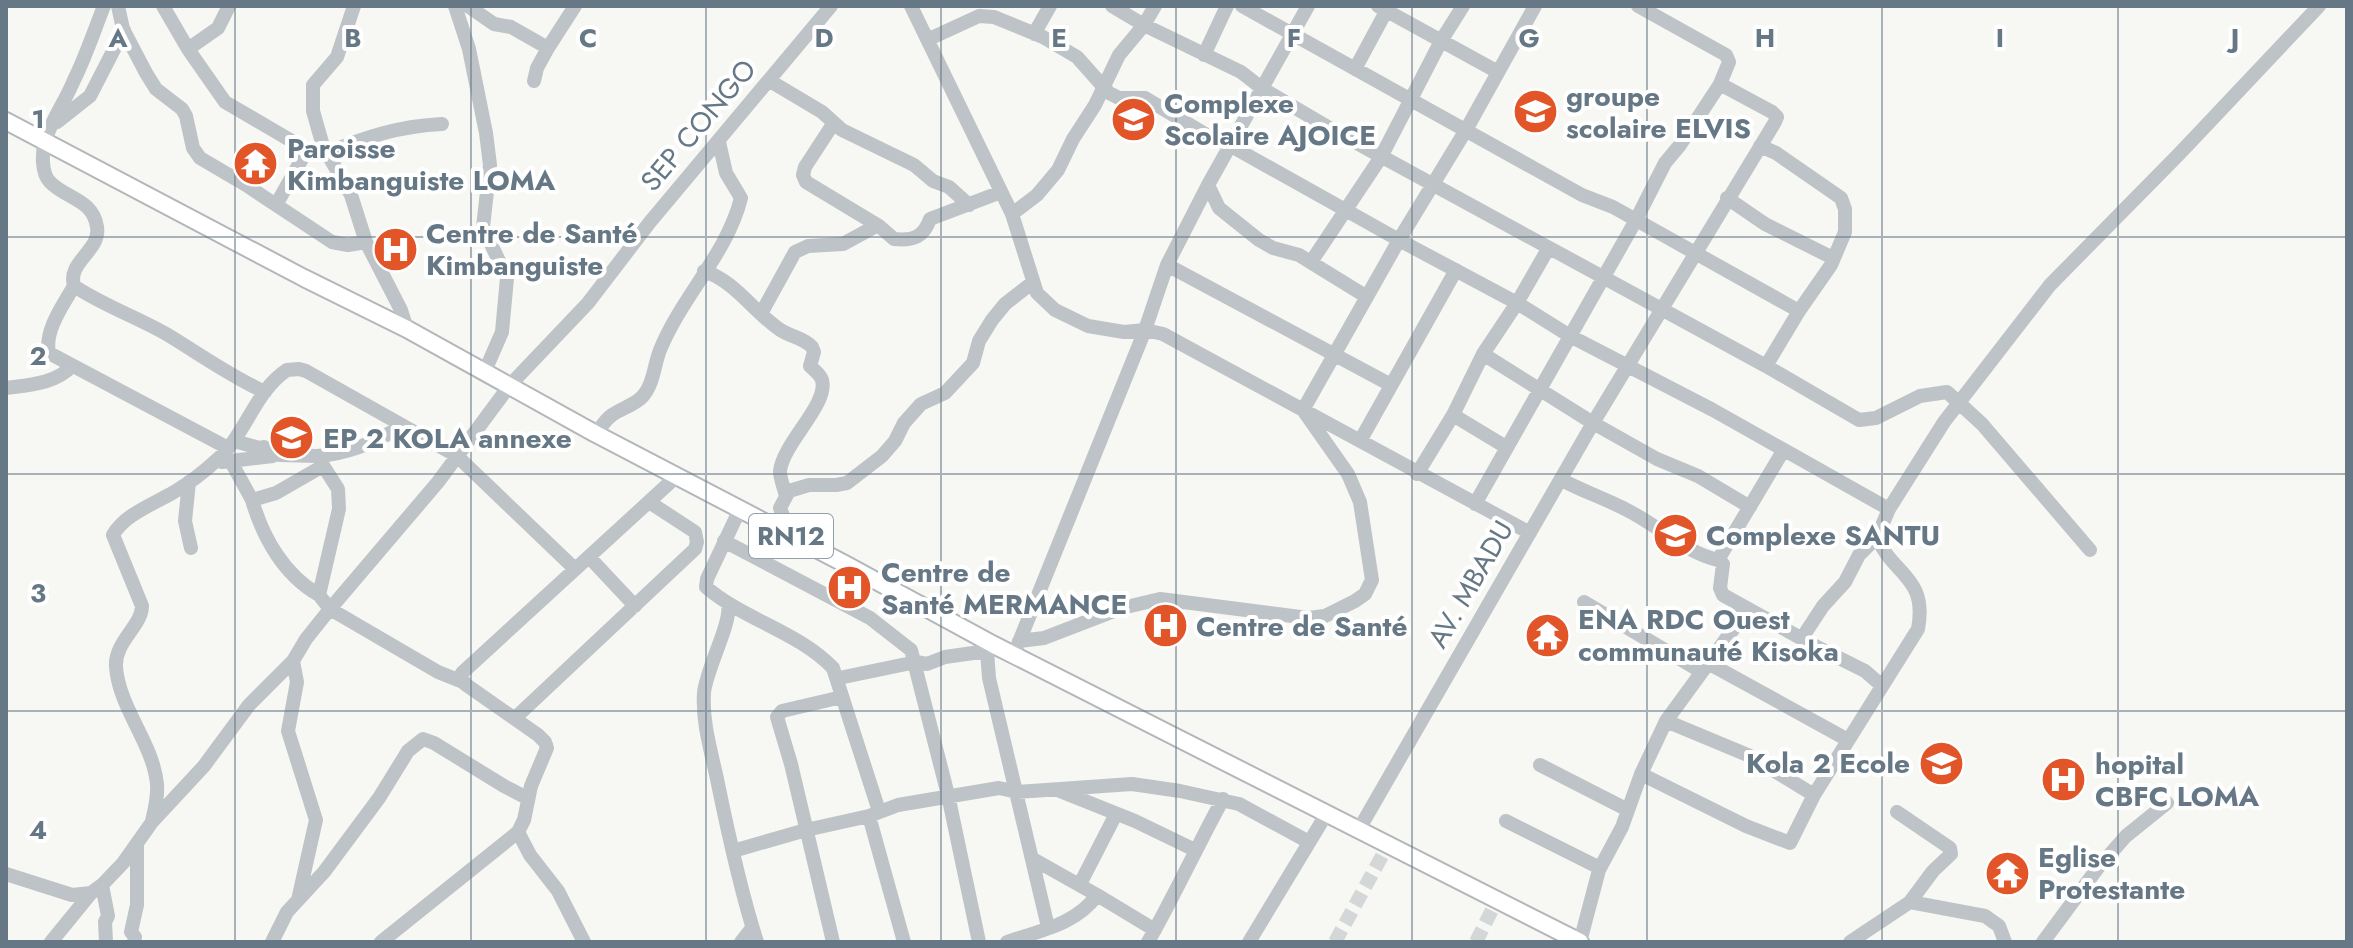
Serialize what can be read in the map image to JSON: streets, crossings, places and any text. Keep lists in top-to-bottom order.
{
  "streets": {
    "main road": ["RN12"],
    "street": ["SEP CONGO", "AV. MBADU"]
  },
  "crossings": [
    ["SEP CONGO", "RN12"],
    ["RN12", "AV. MBADU"]
  ],
  "places": {
    "school or university": [
      "groupe scolaire ELVIS",
      "Complexe Scolaire AJOICE",
      "EP 2 KOLA annexe",
      "Complexe SANTU",
      "Kola 2 Ecole"
    ],
    "temple": ["Paroisse Kimbanguiste LOMA", "ENA RDC Ouest communauté Kisoka", "Eglise Protestante"],
    "hospital": [
      "Centre de Santé Kimbanguiste",
      "Centre de Santé MERMANCE",
      "Centre de Santé",
      "hopital CBFC LOMA"
    ]
  },
  "grid": {
    "columns": [
      "A",
      "B",
      "C",
      "D",
      "E",
      "F",
      "G",
      "H",
      "I",
      "J"
    ],
    "rows": [
      "1",
      "2",
      "3",
      "4"
    ]
  }
}
